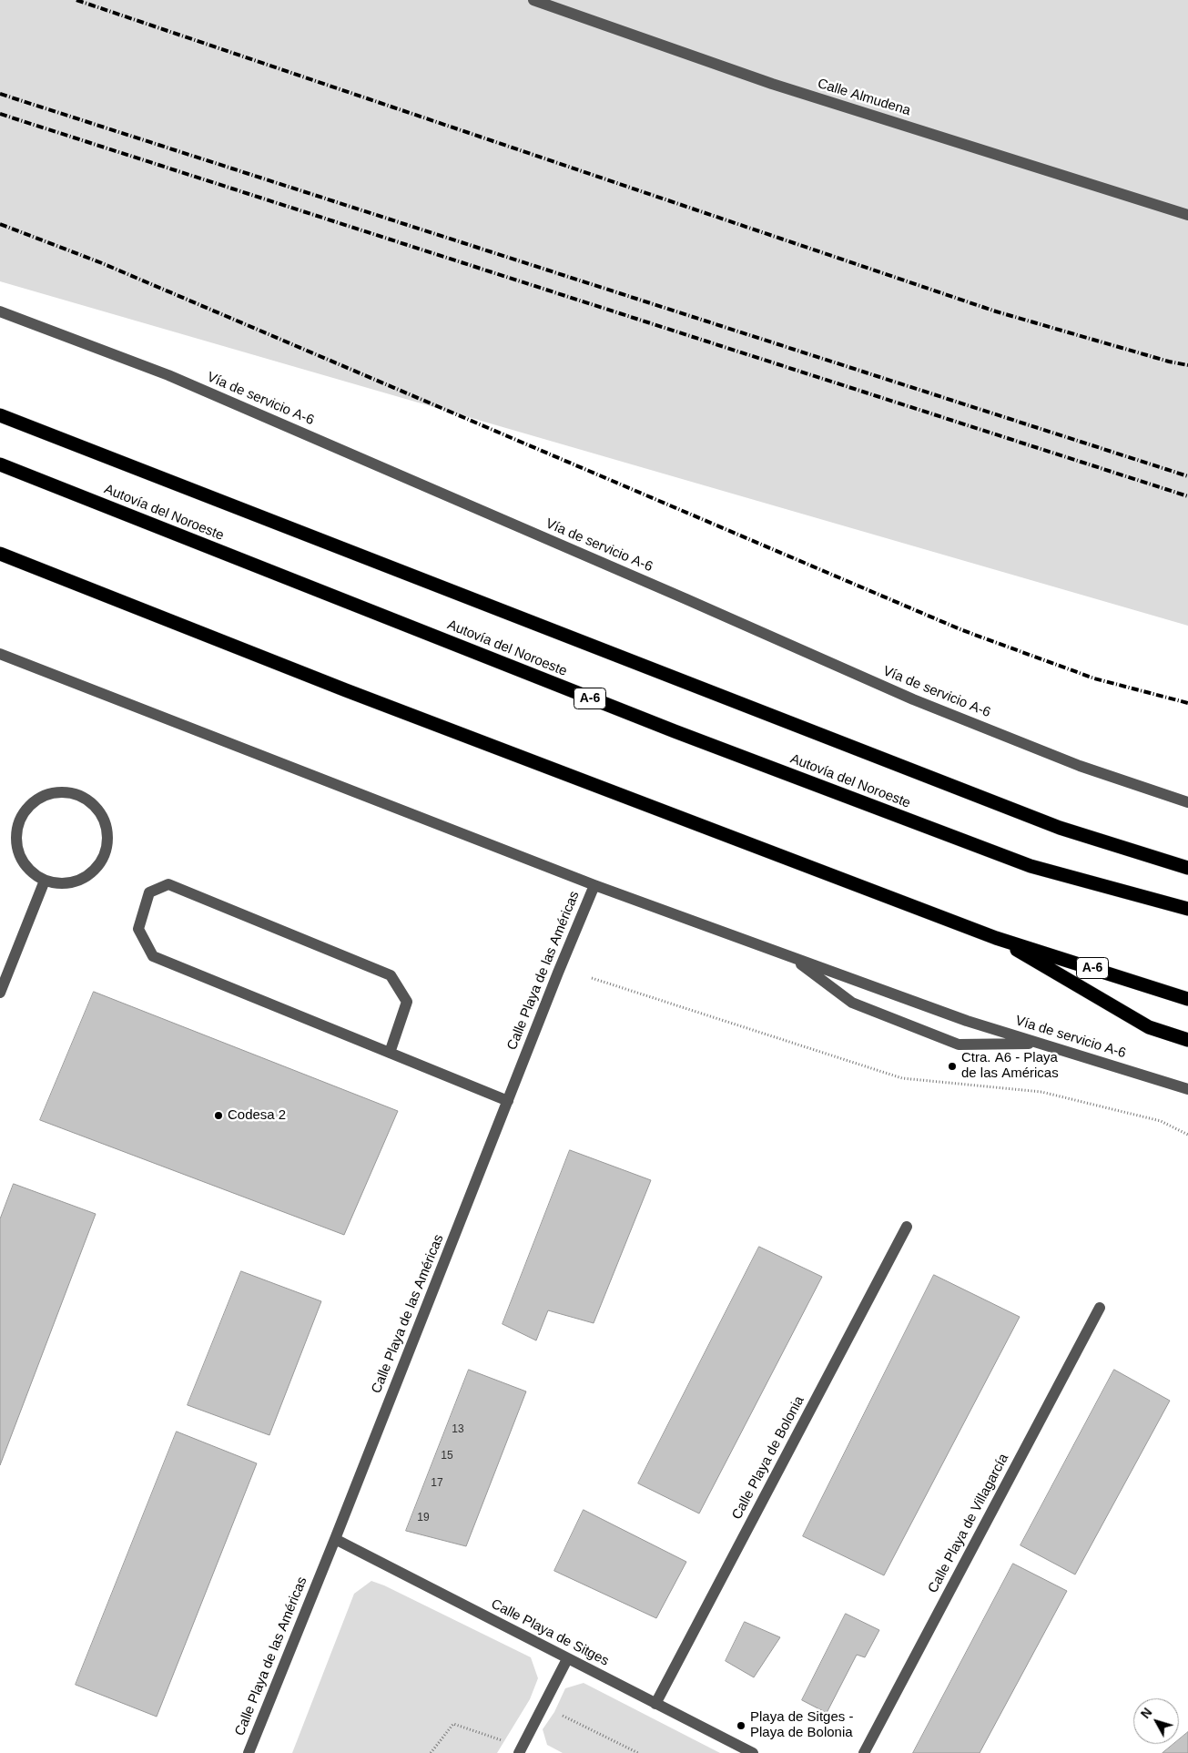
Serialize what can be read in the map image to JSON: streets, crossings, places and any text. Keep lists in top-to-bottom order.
{
  "streets": {
    "highway": ["Autovía del Noroeste", "A-6"],
    "street": [
      "Calle Almudena",
      "Vía de servicio A-6",
      "Calle Playa de las Américas",
      "Calle Playa de Bolonia",
      "Calle Playa de Villagarcía",
      "Calle Playa de Sitges"
    ]
  },
  "crossings": [
    ["Vía de servicio A-6", "Calle Playa de las Américas"],
    ["Calle Playa de las Américas", "Calle Playa de Sitges"],
    ["Calle Playa de Bolonia", "Calle Playa de Sitges"]
  ],
  "places": ["Ctra. A6 - Playa de las Américas", "Codesa 2", "Playa de Sitges - Playa de Bolonia"],
  "house_numbers": [
    "13",
    "15",
    "17",
    "19"
  ],
  "north": "top left"
}
